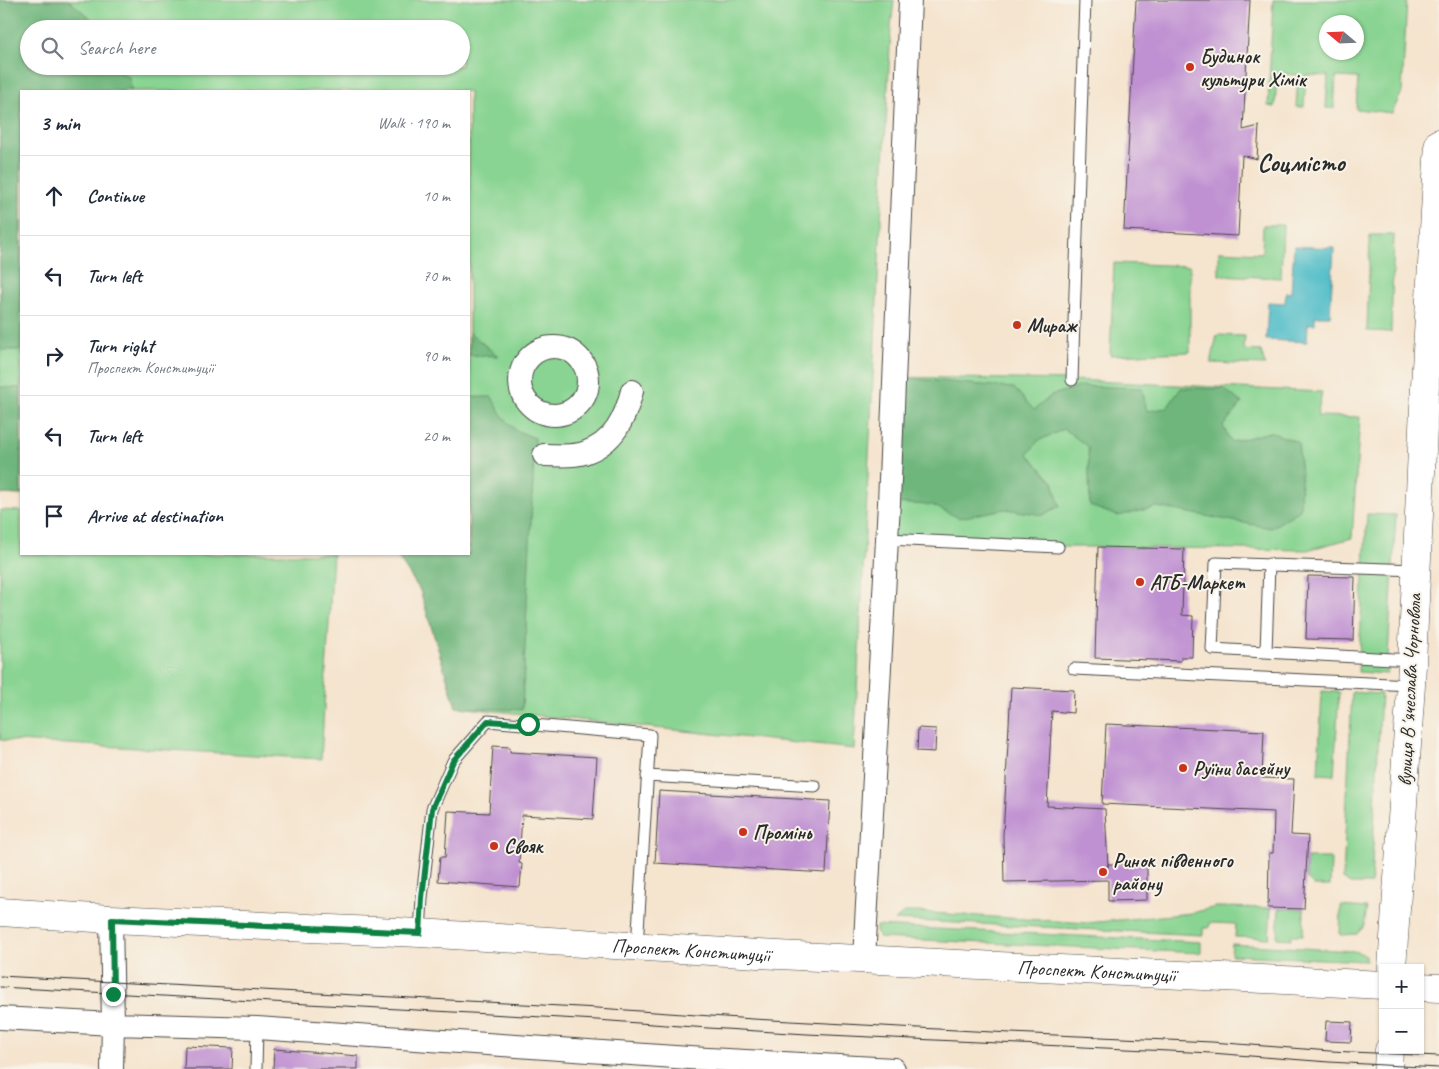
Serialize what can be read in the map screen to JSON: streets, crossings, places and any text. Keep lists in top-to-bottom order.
{
  "streets": {
    "street": ["вулиця Вʼячеслава Чорновола", "Проспект Конституції"]
  },
  "districts": ["Соцмісто"],
  "places": [
    "Будинок культури Хімік",
    "Мираж",
    "АТБ-Маркет",
    "Руїни басейну",
    "Промінь",
    "Свояк",
    "Ринок південного району"
  ],
  "north": "left",
  "page": {
    "search": "Search here",
    "heading": ["3 min", "Walk · 190 m"],
    "list": [
      ["Continue", "10 m"],
      ["Turn left", "70 m"],
      ["Turn right", "Проспект Конституції", "90 m"],
      ["Turn left", "20 m"],
      "Arrive at destination"
    ],
    "map_buttons": ["+", "−"]
  }
}
